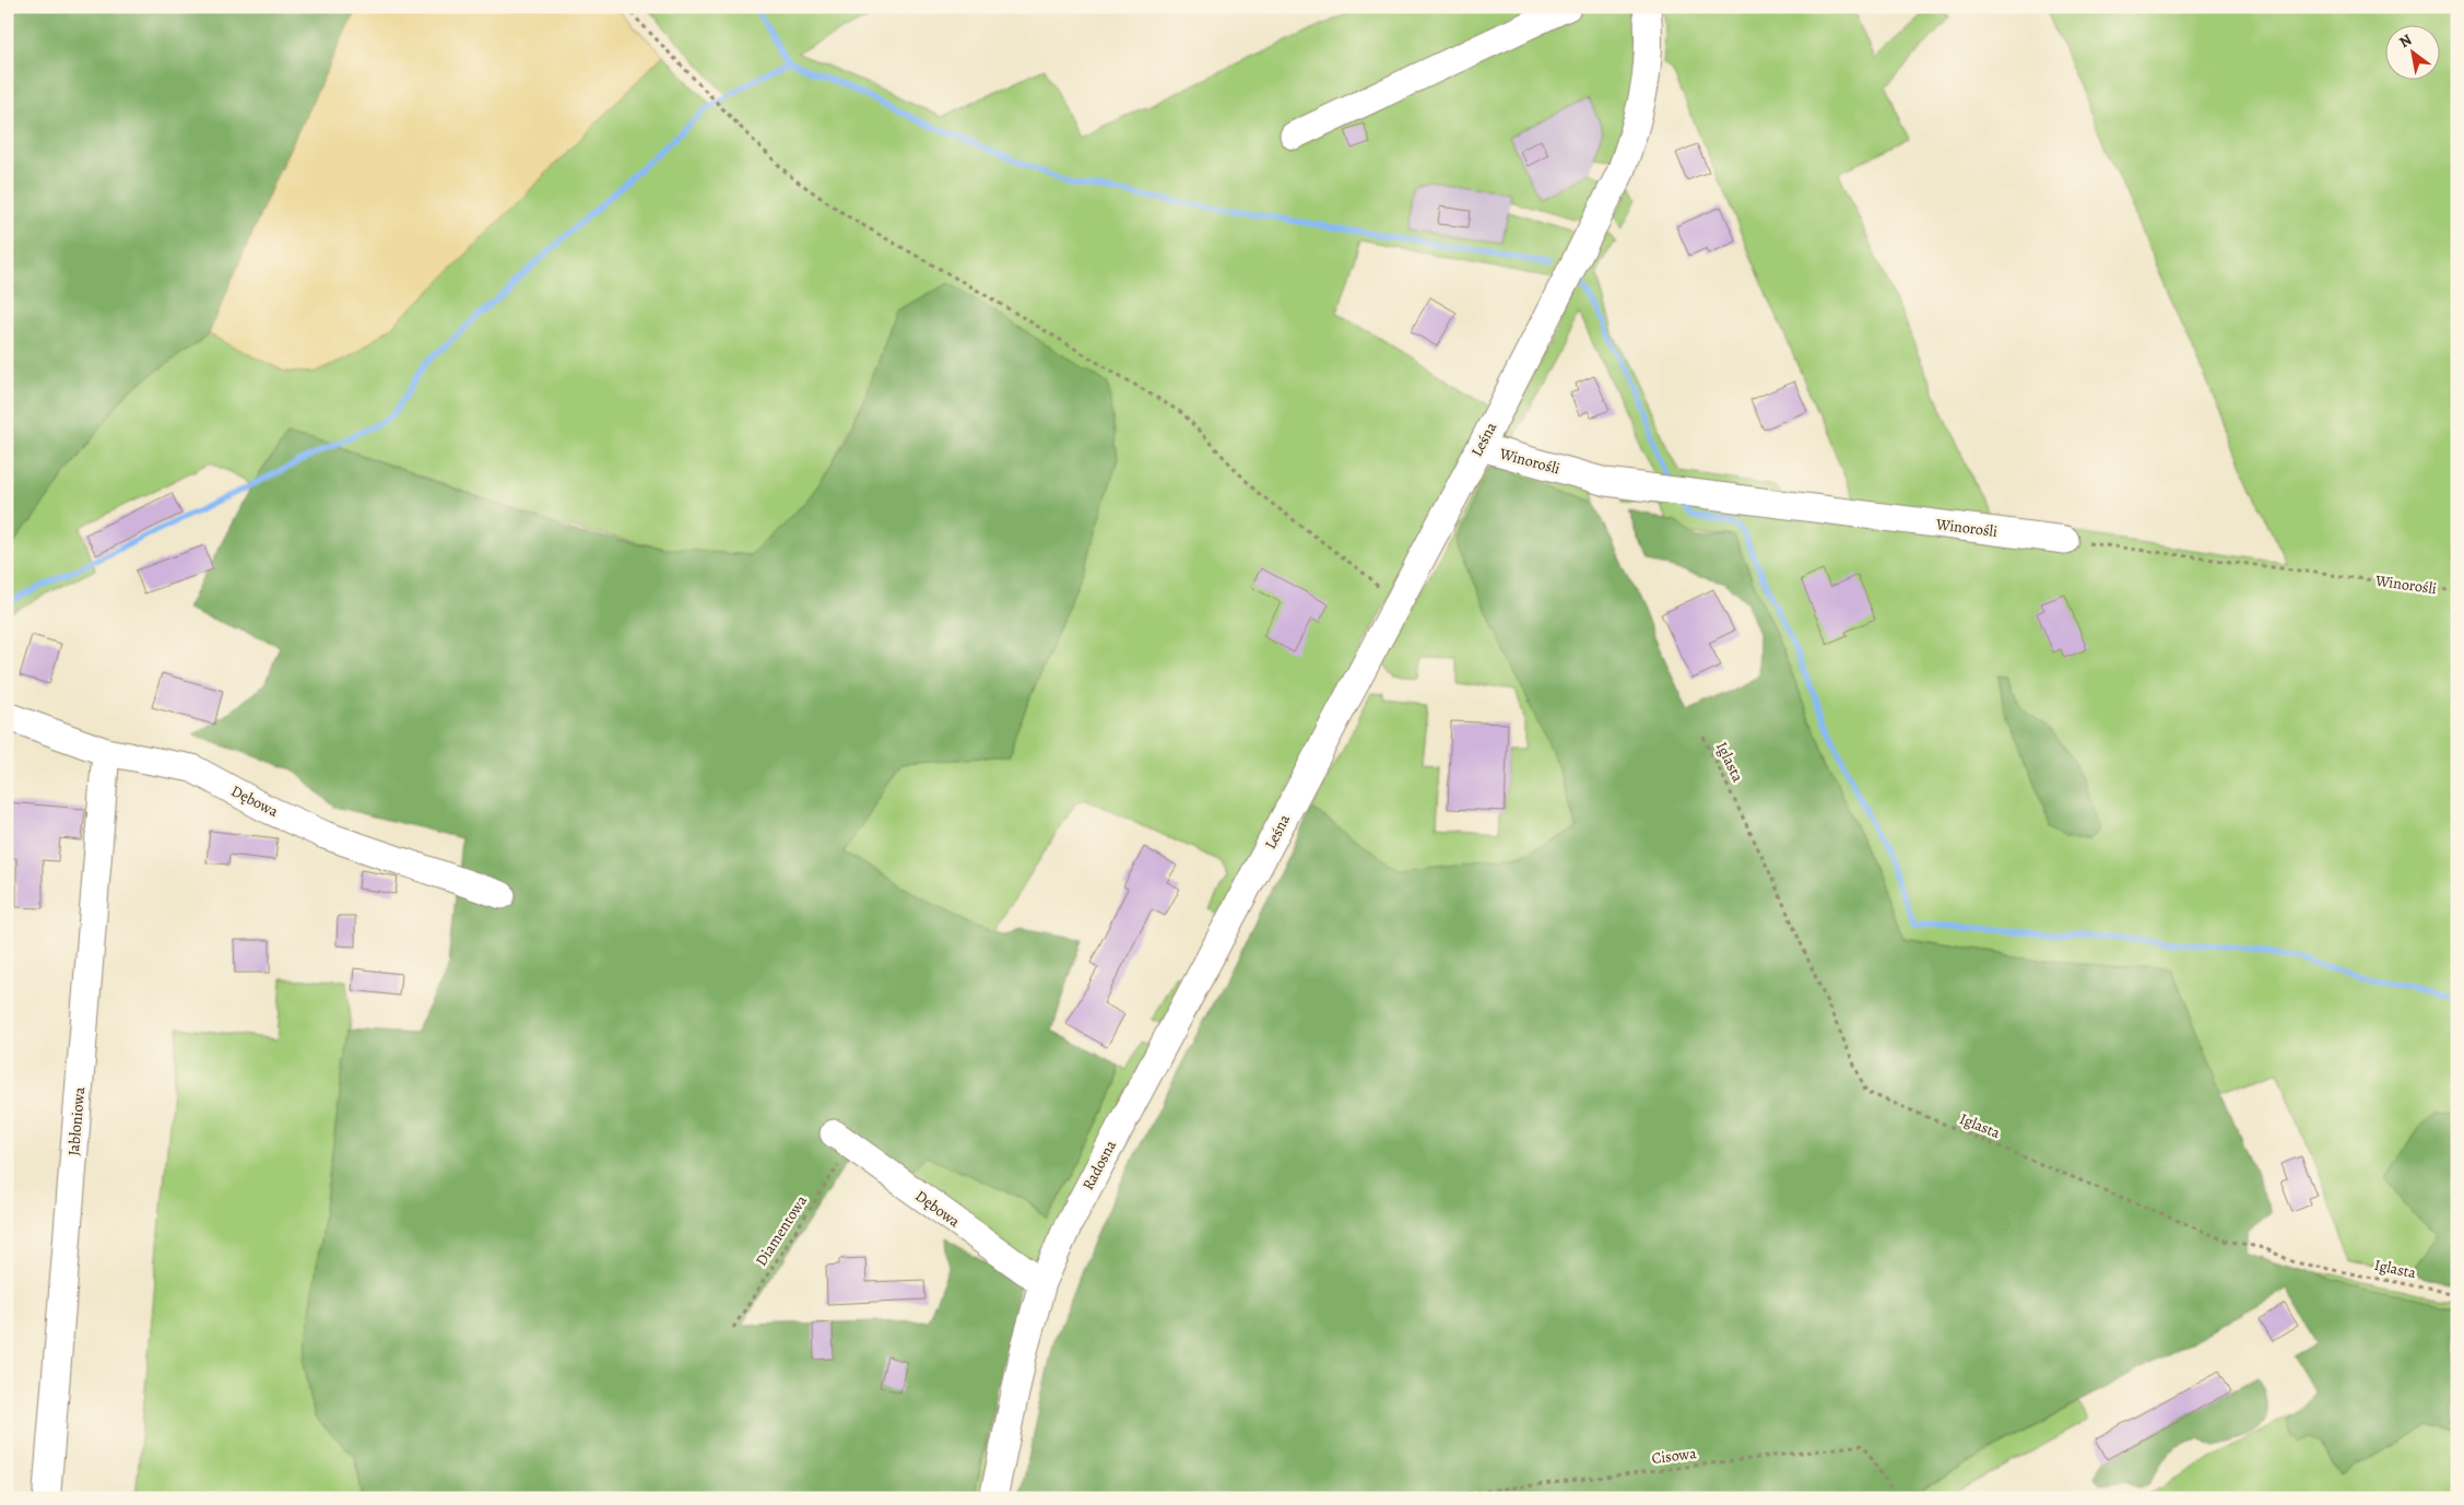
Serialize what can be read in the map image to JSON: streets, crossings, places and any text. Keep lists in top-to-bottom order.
{
  "streets": {
    "street": [
      "Leśna",
      "Winorośli",
      "Dębowa",
      "Jabłoniowa",
      "Radosna"
    ],
    "path": ["Iglasta", "Diamentowa", "Cisowa"]
  },
  "crossings": [
    ["Leśna", "Winorośli"],
    ["Leśna", "Radosna"],
    ["Dębowa", "Jabłoniowa"],
    ["Dębowa", "Radosna"],
    ["Dębowa", "Diamentowa"]
  ],
  "north": "top left"
}
